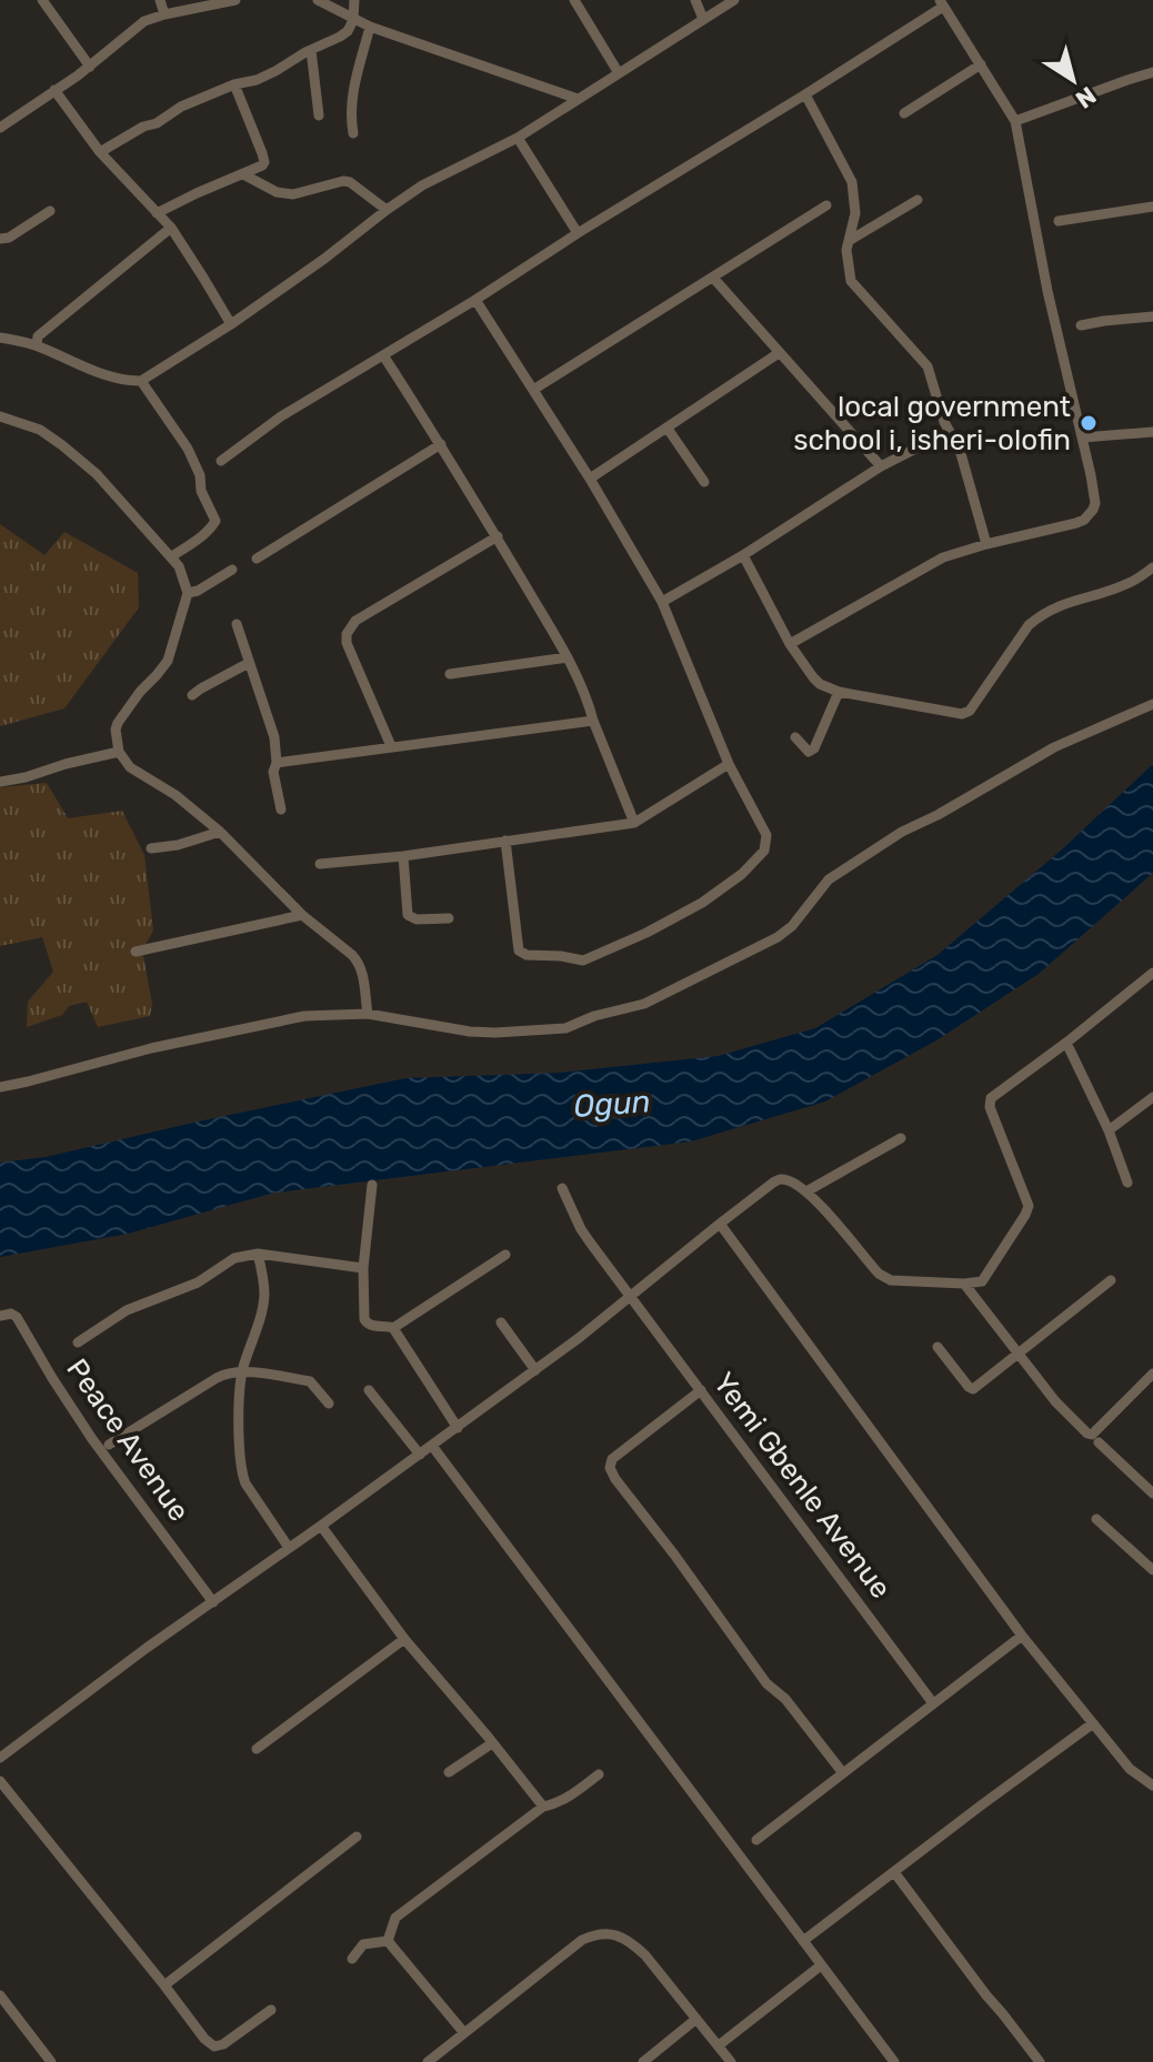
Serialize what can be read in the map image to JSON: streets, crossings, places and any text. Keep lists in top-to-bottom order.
{
  "streets": {
    "street": ["Peace Avenue", "Yemi Gbenle Avenue"]
  },
  "water": ["Ogun"],
  "places": ["local government school i, isheri-olofin"],
  "north": "bottom right"
}
